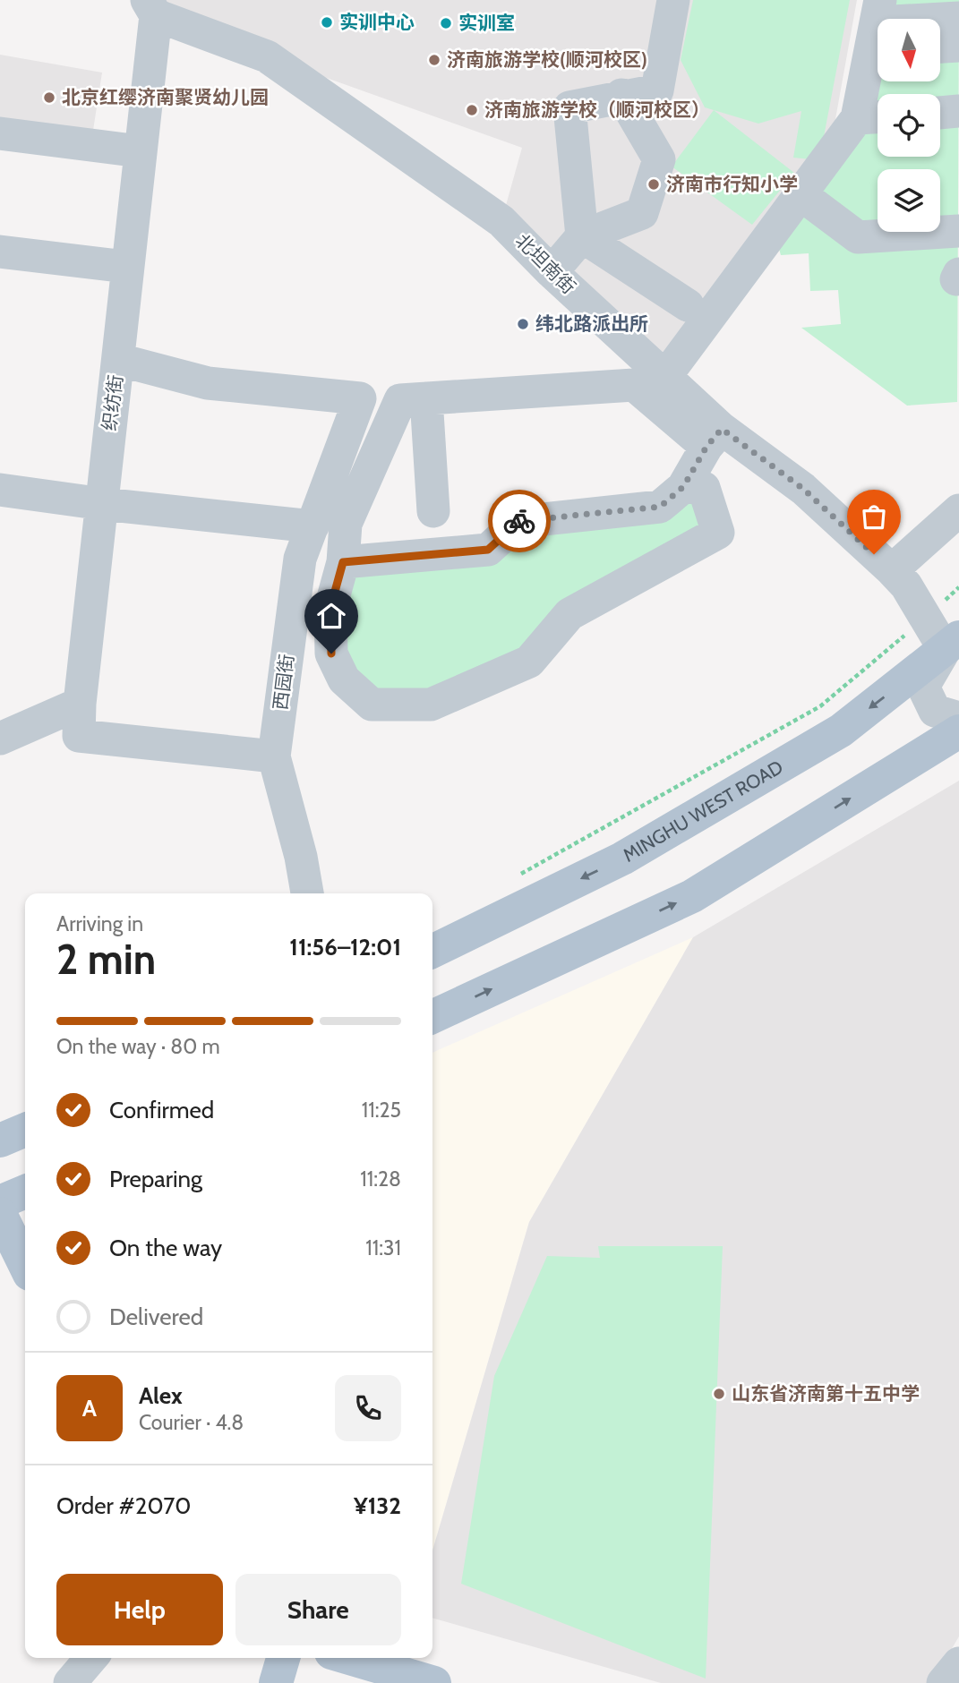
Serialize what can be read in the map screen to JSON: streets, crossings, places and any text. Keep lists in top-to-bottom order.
{
  "streets": {
    "main road": ["MINGHU WEST ROAD"],
    "street": ["北坦南街", "织纺街", "西园街"]
  },
  "crossings": [
    ["北坦南街", "织纺街"],
    ["北坦南街", "MINGHU WEST ROAD"],
    ["织纺街", "西园街"]
  ],
  "places": [
    "实训中心",
    "实训室",
    "济南旅游学校(顺河校区)",
    "北京红缨济南聚贤幼儿园",
    "济南旅游学校（顺河校区）",
    "济南市行知小学",
    "纬北路派出所",
    "山东省济南第十五中学"
  ],
  "north": "bottom",
  "page": {
    "heading": ["2 min", "Arriving in", "11:56–12:01"],
    "panel": [
      "Alex",
      "Courier · 4.8",
      "Order #2070",
      "¥132"
    ],
    "bar": "On the way · 80 m",
    "list": [
      ["Confirmed", "11:25"],
      ["Preparing", "11:28"],
      ["On the way", "11:31"],
      "Delivered"
    ],
    "round": "A",
    "buttons": ["Help", "Share"]
  }
}
